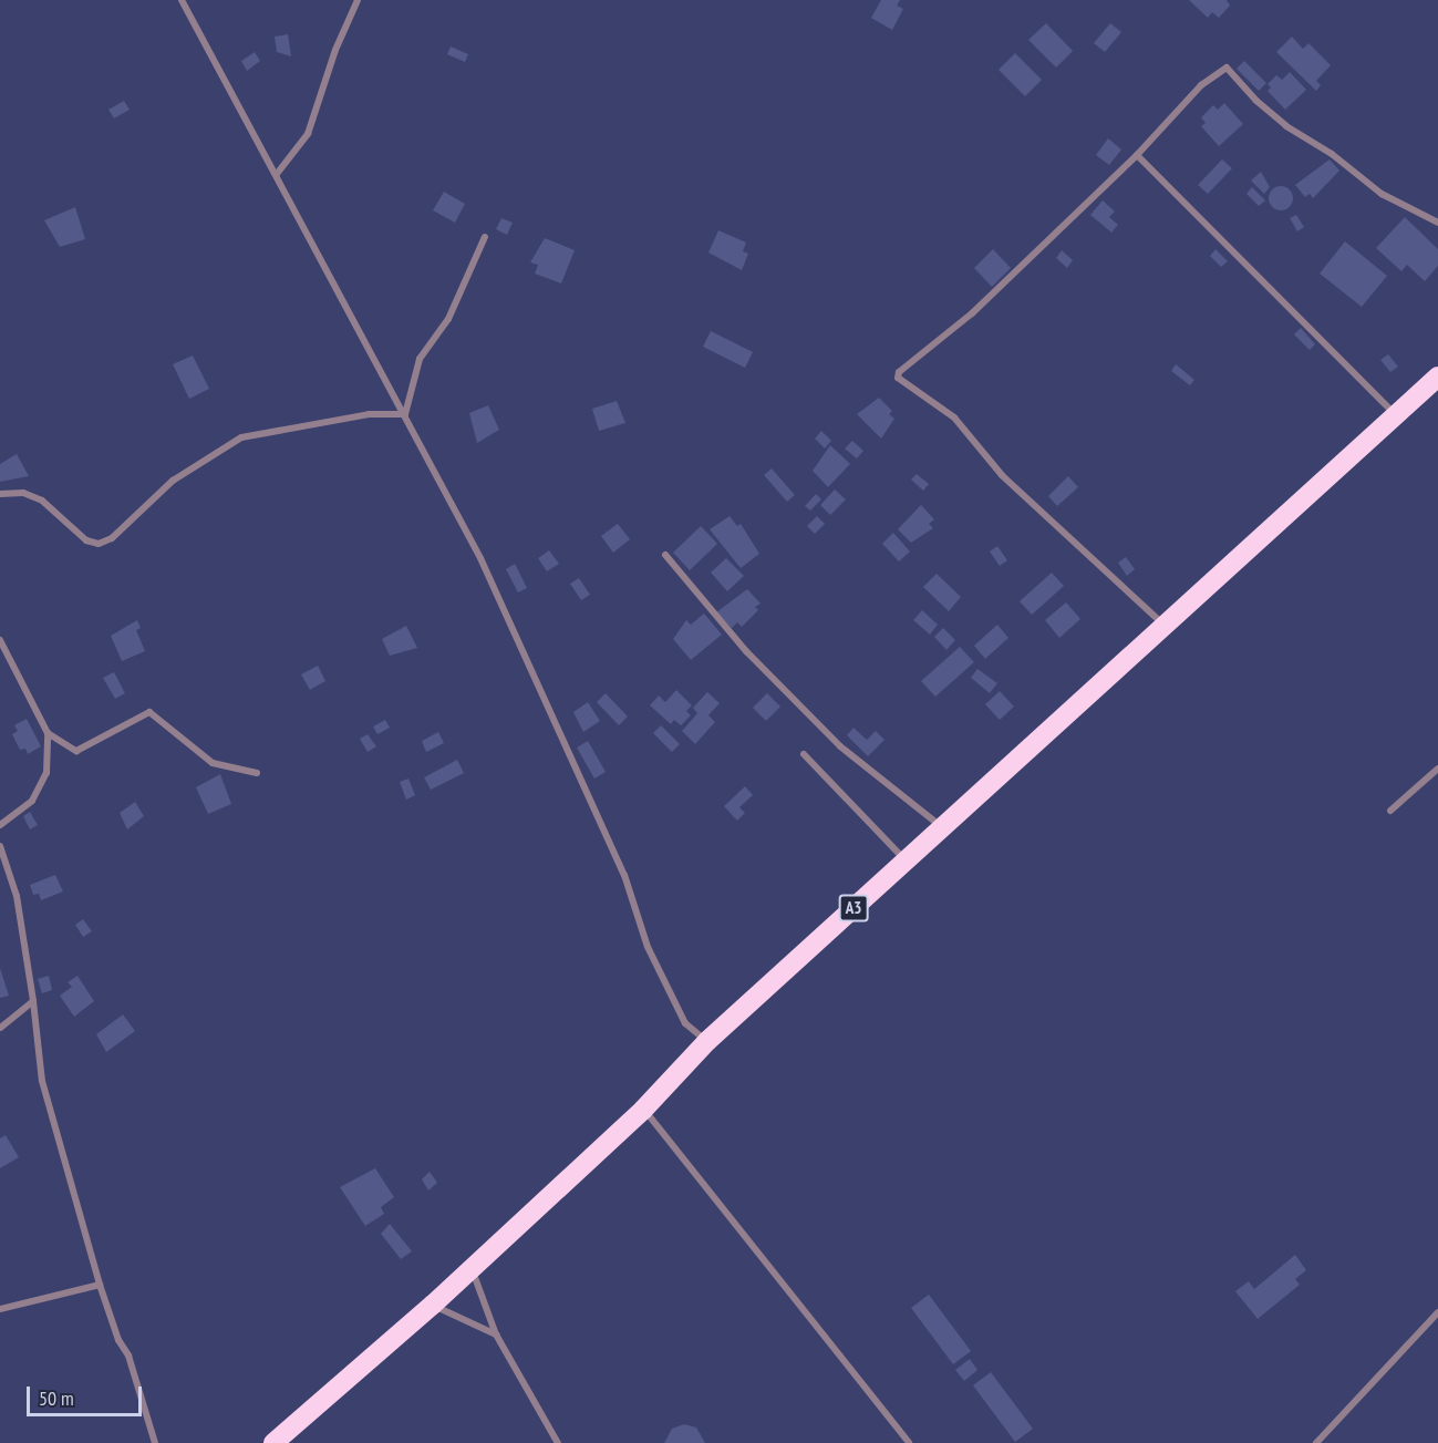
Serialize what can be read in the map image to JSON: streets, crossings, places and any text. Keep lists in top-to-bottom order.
{
  "streets": {
    "highway": ["A3"]
  },
  "scale_bar": "50 m"
}
